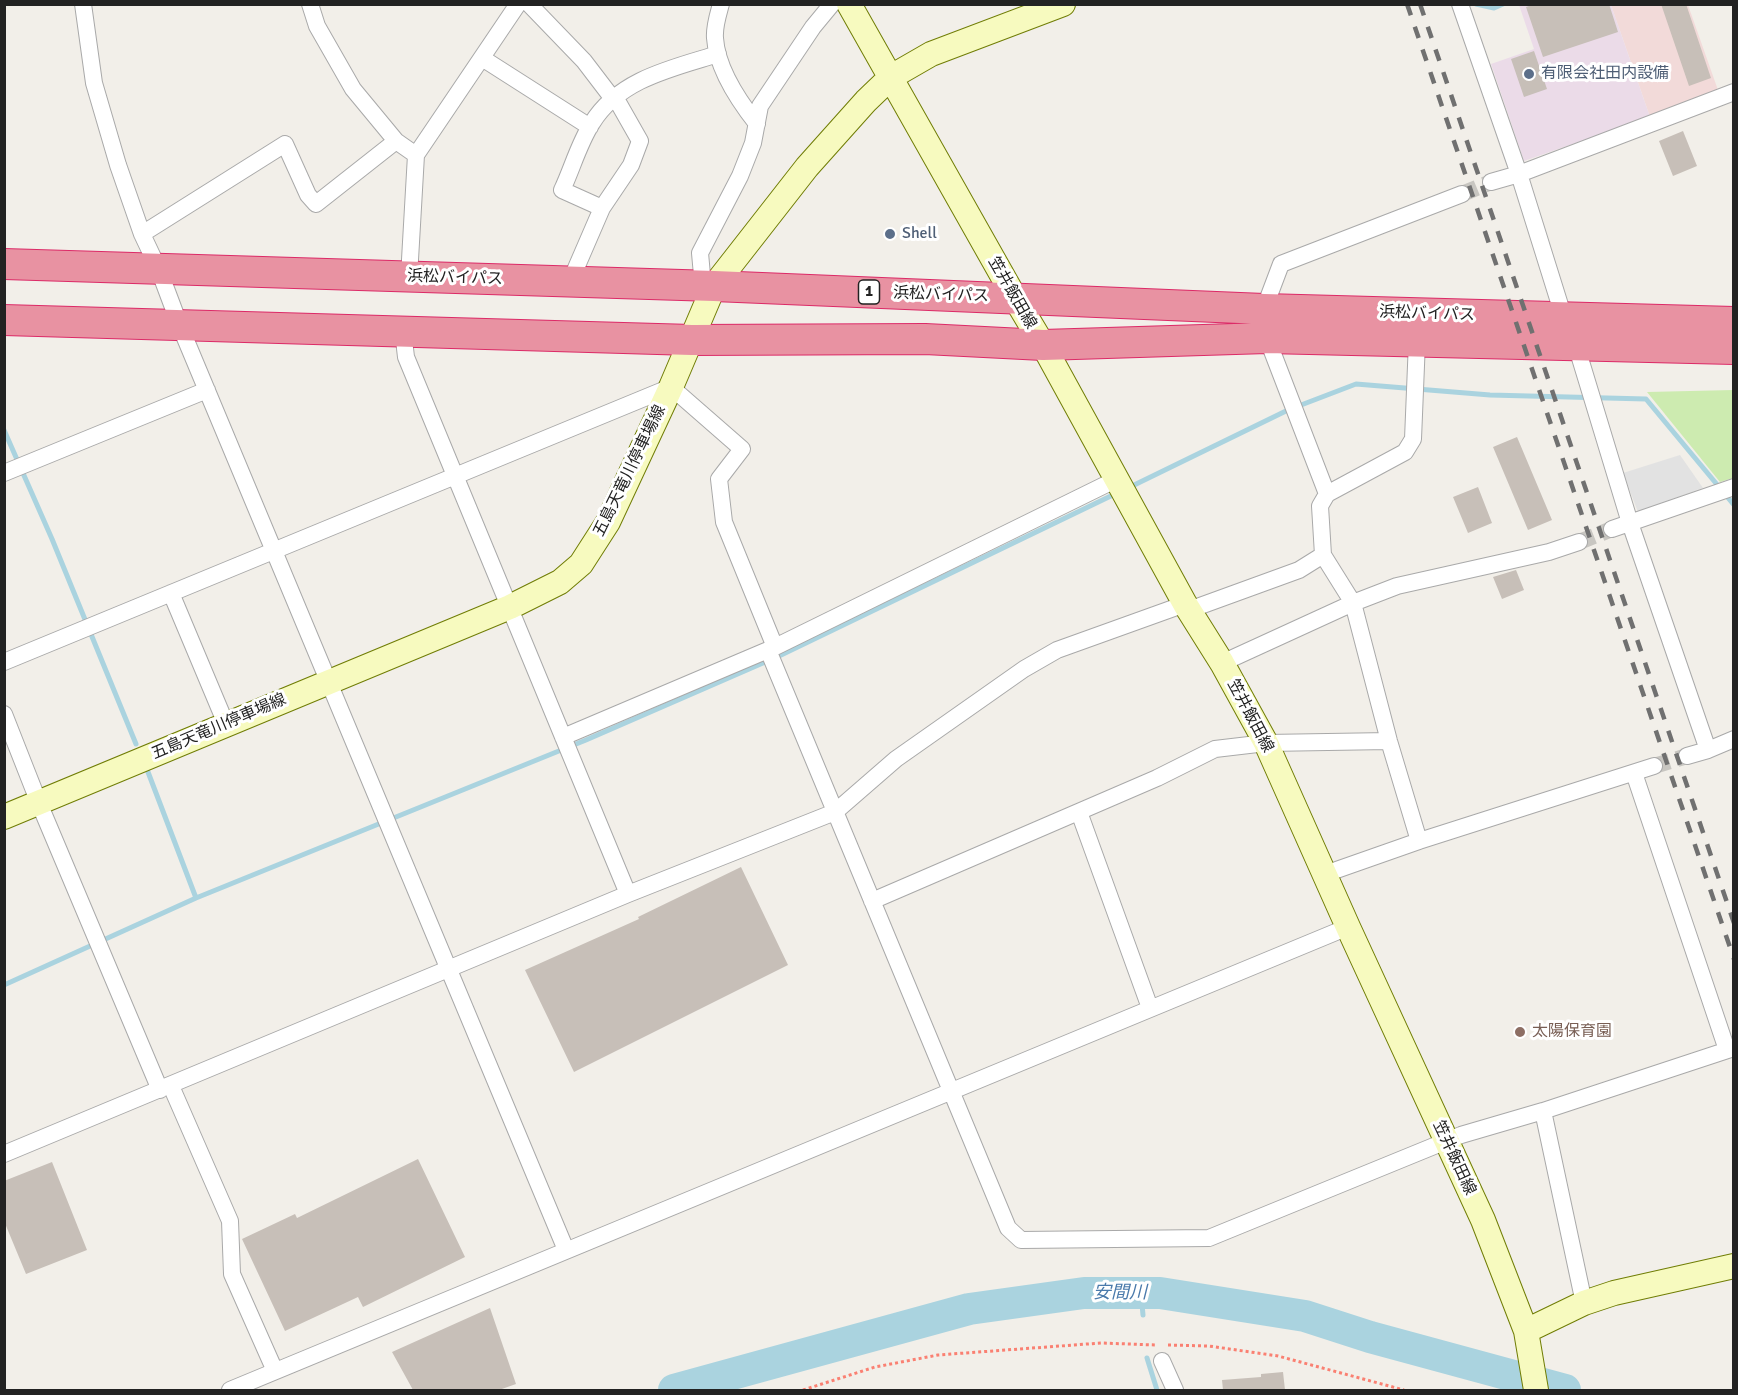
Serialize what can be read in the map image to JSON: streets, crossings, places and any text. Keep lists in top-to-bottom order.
{
  "streets": {
    "highway": ["浜松バイパス", "1"],
    "main road": ["笠井飯田線", "五島天竜川停車場線"]
  },
  "crossings": [
    ["浜松バイパス", "笠井飯田線"],
    ["浜松バイパス", "五島天竜川停車場線"],
    ["笠井飯田線", "五島天竜川停車場線"]
  ],
  "water": ["安間川"],
  "places": ["有限会社田内設備", "Shell", "太陽保育園"]
}
